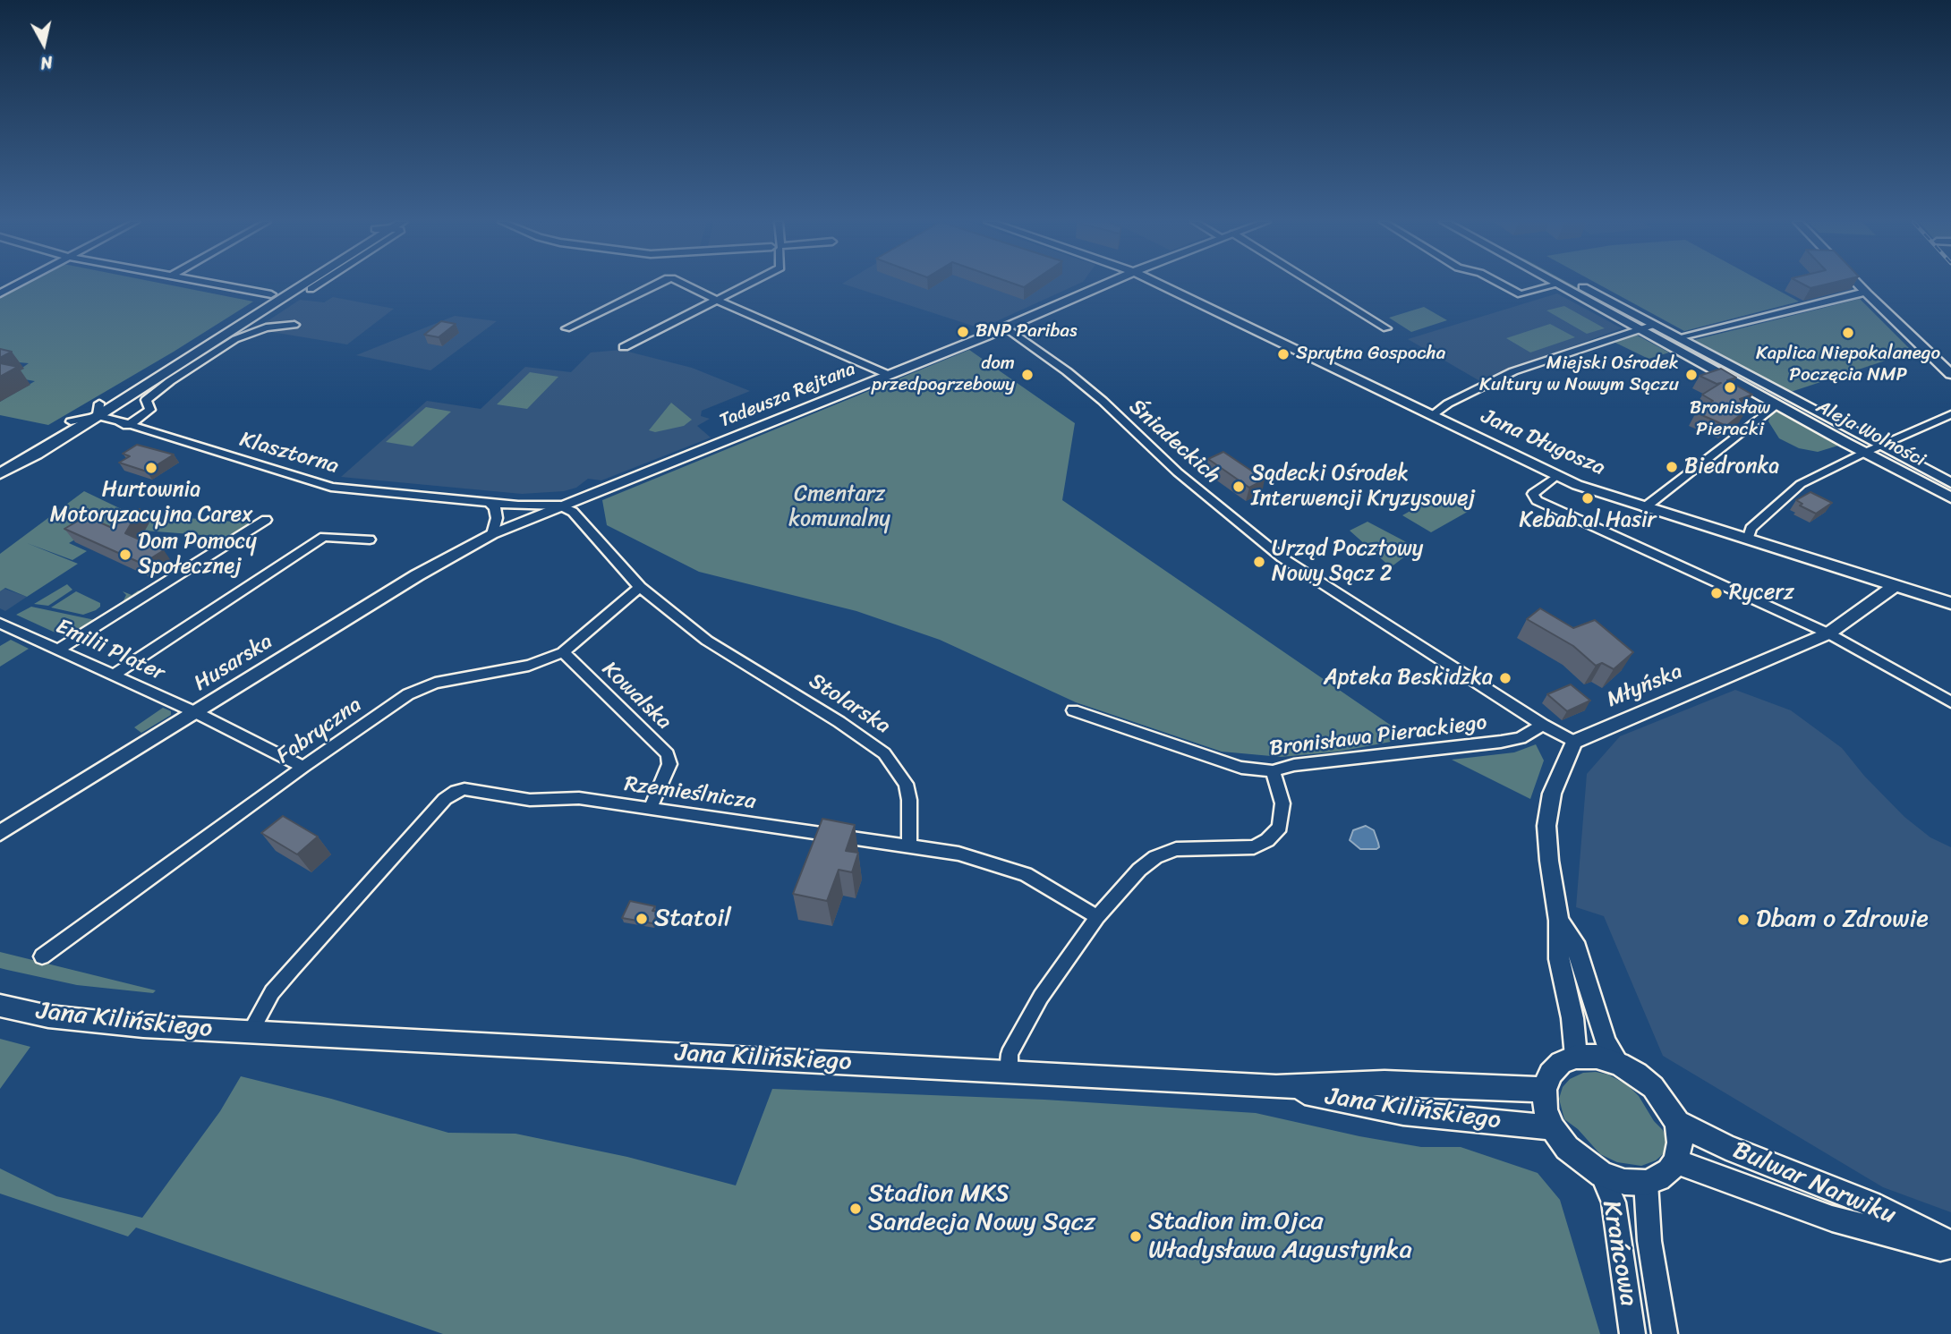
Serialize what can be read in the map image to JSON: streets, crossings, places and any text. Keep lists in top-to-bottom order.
{
  "streets": {
    "main road": ["Jana Kilińskiego", "Bulwar Narwiku"],
    "street": [
      "Tadeusza Rejtana",
      "Aleja Wolności",
      "Śniadeckich",
      "Jana Długosza",
      "Klasztorna",
      "Emilii Plater",
      "Husarska",
      "Młyńska",
      "Kowalska",
      "Stolarska",
      "Fabryczna",
      "Bronisława Pierackiego",
      "Rzemieślnicza",
      "Krańcowa"
    ]
  },
  "crossings": [
    ["Tadeusza Rejtana", "Śniadeckich"],
    ["Tadeusza Rejtana", "Husarska"],
    ["Tadeusza Rejtana", "Stolarska"],
    ["Śniadeckich", "Młyńska"],
    ["Śniadeckich", "Bronisława Pierackiego"],
    ["Jana Długosza", "Młyńska"],
    ["Emilii Plater", "Husarska"],
    ["Emilii Plater", "Fabryczna"],
    ["Husarska", "Stolarska"],
    ["Kowalska", "Fabryczna"],
    ["Kowalska", "Rzemieślnicza"],
    ["Stolarska", "Fabryczna"],
    ["Stolarska", "Rzemieślnicza"],
    ["Rzemieślnicza", "Jana Kilińskiego"],
    ["Jana Kilińskiego", "Bulwar Narwiku"],
    ["Jana Kilińskiego", "Krańcowa"],
    ["Bulwar Narwiku", "Krańcowa"]
  ],
  "parks": ["Cmentarz komunalny"],
  "places": [
    "BNP Paribas",
    "Kaplica Niepokalanego Poczęcia NMP",
    "Sprytna Gospocha",
    "dom przedpogrzebowy",
    "Miejski Ośrodek Kultury w Nowym Sączu",
    "Bronisław Pieracki",
    "Biedronka",
    "Hurtownia Motoryzacyjna Carex",
    "Sądecki Ośrodek Interwencji Kryzysowej",
    "Kebab al Hasir",
    "Dom Pomocy Społecznej",
    "Urząd Pocztowy Nowy Sącz 2",
    "Rycerz",
    "Apteka Beskidzka",
    "Statoil",
    "Dbam o Zdrowie",
    "Stadion MKS Sandecja Nowy Sącz",
    "Stadion im.Ojca Władysława Augustynka"
  ],
  "north": "bottom"
}
